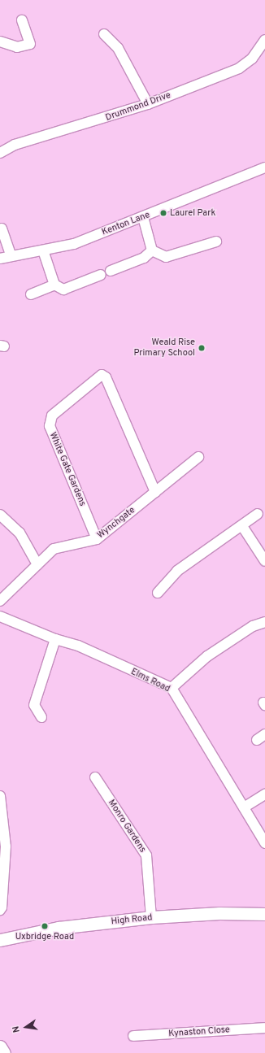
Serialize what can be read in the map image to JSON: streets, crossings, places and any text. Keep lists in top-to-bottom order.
{
  "streets": {
    "main road": ["High Road"],
    "street": [
      "Drummond Drive",
      "Kenton Lane",
      "White Gate Gardens",
      "Wynchgate",
      "Elms Road",
      "Monro Gardens",
      "Kynaston Close"
    ]
  },
  "crossings": [
    ["White Gate Gardens", "Wynchgate"],
    ["Monro Gardens", "High Road"]
  ],
  "places": ["Laurel Park", "Weald Rise Primary School", "Uxbridge Road"],
  "north": "left"
}
